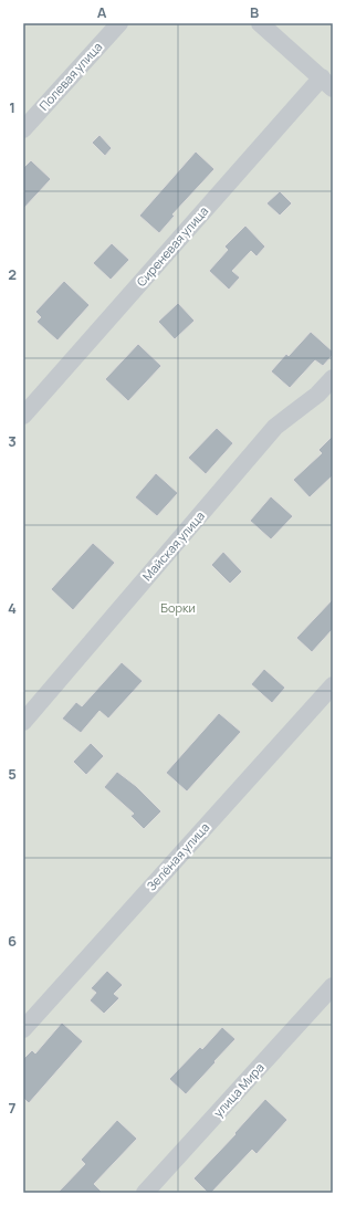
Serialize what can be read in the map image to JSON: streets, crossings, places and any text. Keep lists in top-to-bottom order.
{
  "streets": {
    "street": [
      "Полевая улица",
      "Сиреневая улица",
      "Майская улица",
      "Зелёная улица",
      "улица Мира"
    ]
  },
  "parks": ["Борки"],
  "grid": {
    "columns": ["A", "B"],
    "rows": [
      "1",
      "2",
      "3",
      "4",
      "5",
      "6",
      "7"
    ]
  }
}
